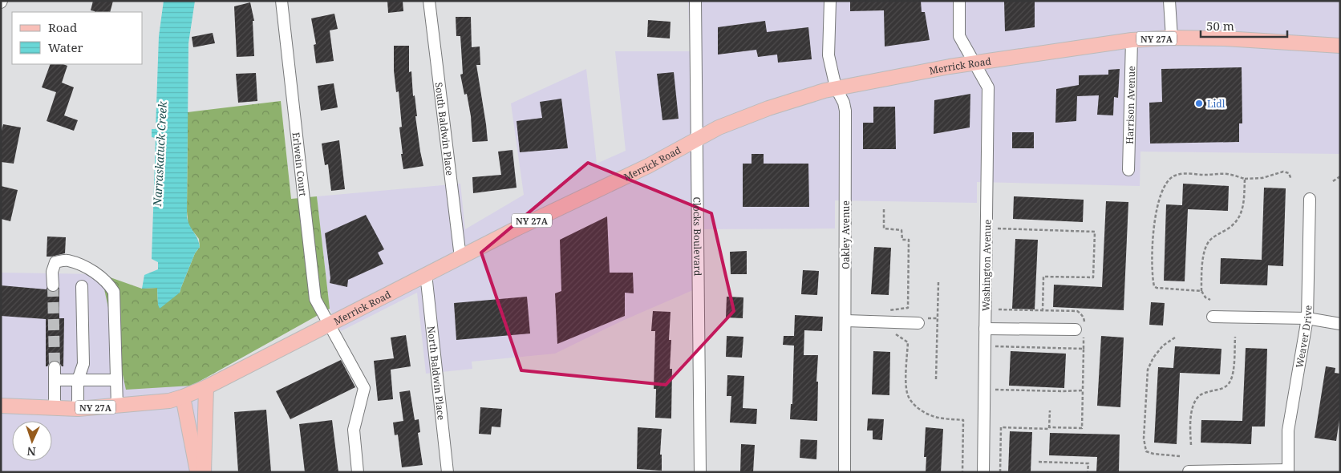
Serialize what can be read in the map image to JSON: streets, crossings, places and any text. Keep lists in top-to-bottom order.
{
  "streets": {
    "main road": ["NY 27A", "Merrick Road"],
    "street": [
      "Harrison Avenue",
      "South Baldwin Place",
      "Erlwein Court",
      "Oakley Avenue",
      "Clocks Boulevard",
      "Washington Avenue",
      "Weaver Drive",
      "North Baldwin Place"
    ]
  },
  "crossings": [
    ["Merrick Road", "Harrison Avenue"],
    ["Merrick Road", "South Baldwin Place"],
    ["Merrick Road", "Erlwein Court"],
    ["Merrick Road", "Oakley Avenue"],
    ["Merrick Road", "Clocks Boulevard"],
    ["Merrick Road", "Washington Avenue"],
    ["Merrick Road", "North Baldwin Place"]
  ],
  "water": ["Narraskatuck Creek"],
  "places": ["Lidl"],
  "legend": ["Road", "Water"],
  "scale_bar": "50 m",
  "north": "bottom"
}
